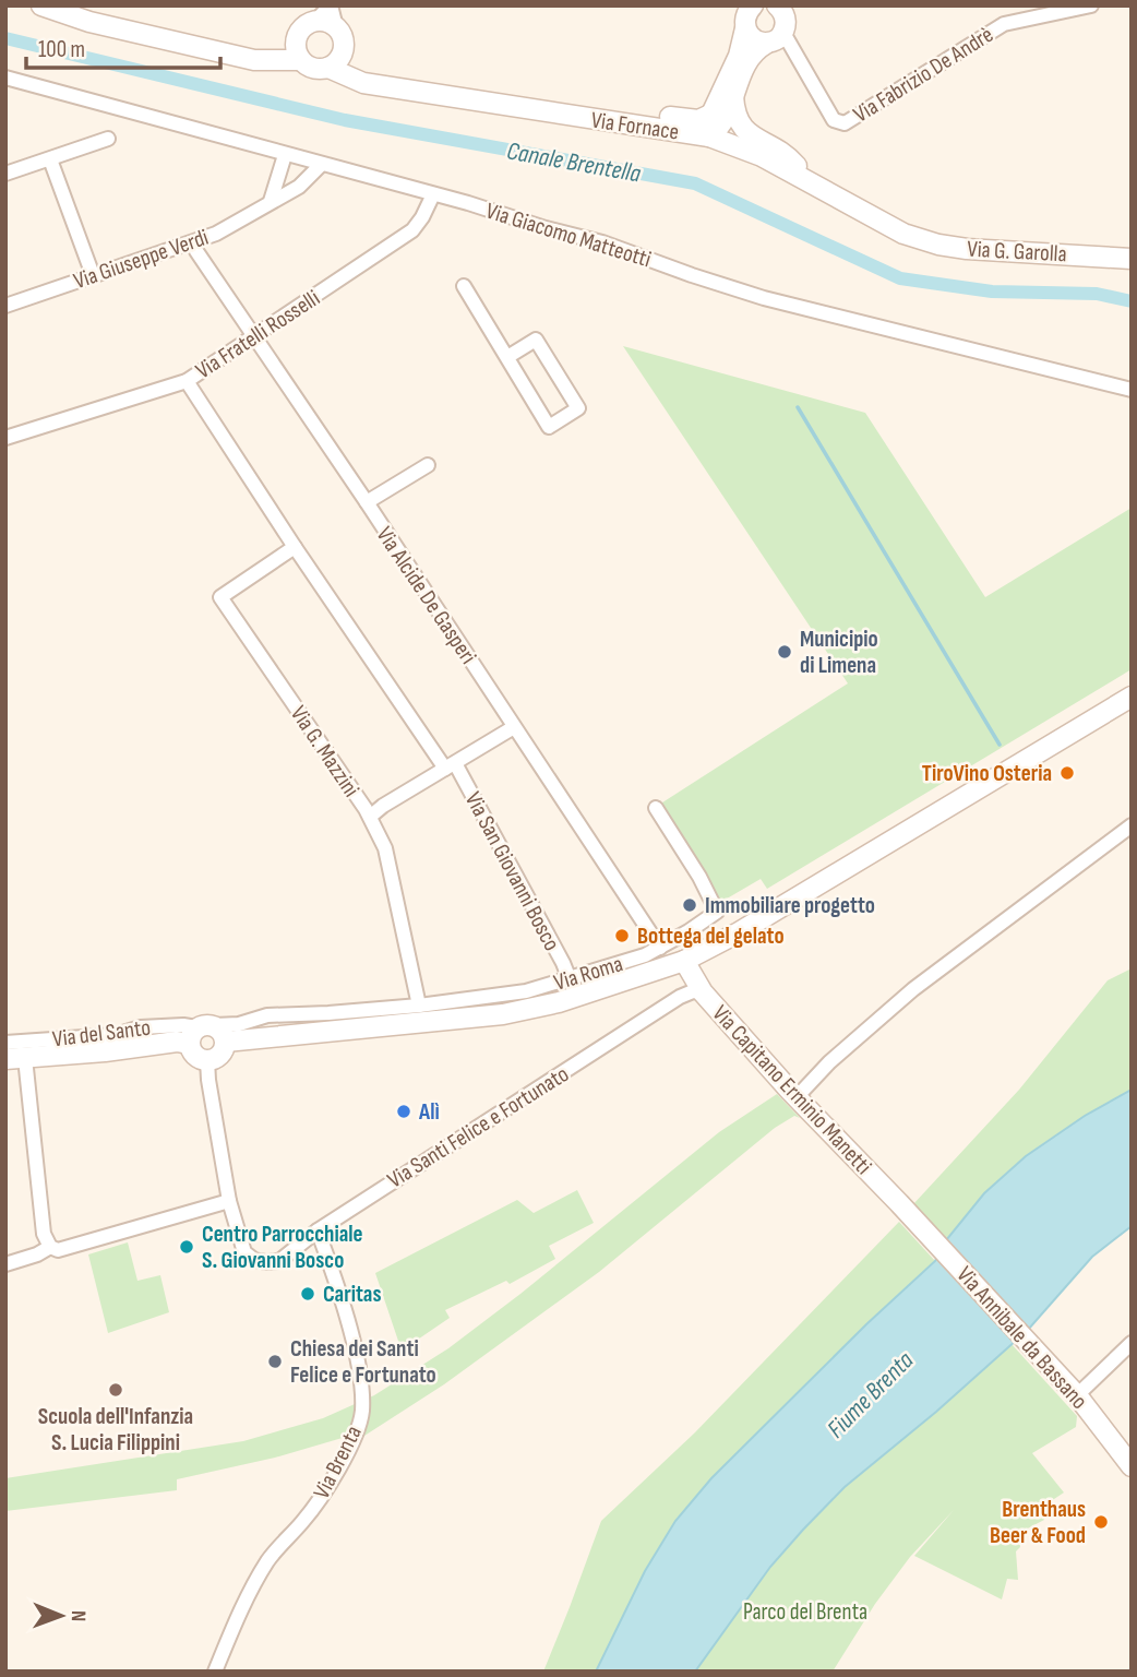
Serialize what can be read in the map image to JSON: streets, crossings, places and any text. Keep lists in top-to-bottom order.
{
  "streets": {
    "street": [
      "Via Fabrizio De Andrè",
      "Via Fornace",
      "Via Giacomo Matteotti",
      "Via G. Garolla",
      "Via Giuseppe Verdi",
      "Via Fratelli Rosselli",
      "Via Alcide De Gasperi",
      "Via G. Mazzini",
      "Via San Giovanni Bosco",
      "Via Roma",
      "Via del Santo",
      "Via Capitano Erminio Manetti",
      "Via Santi Felice e Fortunato",
      "Via Annibale da Bassano",
      "Via Brenta"
    ]
  },
  "crossings": [
    ["Via Fornace", "Via G. Garolla"],
    ["Via Giacomo Matteotti", "Via Giuseppe Verdi"],
    ["Via Giacomo Matteotti", "Via Fratelli Rosselli"],
    ["Via Giuseppe Verdi", "Via Alcide De Gasperi"],
    ["Via Fratelli Rosselli", "Via Alcide De Gasperi"],
    ["Via Fratelli Rosselli", "Via San Giovanni Bosco"],
    ["Via Alcide De Gasperi", "Via Roma"],
    ["Via G. Mazzini", "Via San Giovanni Bosco"],
    ["Via G. Mazzini", "Via Roma"],
    ["Via San Giovanni Bosco", "Via Roma"],
    ["Via Roma", "Via del Santo"],
    ["Via Capitano Erminio Manetti", "Via Santi Felice e Fortunato"],
    ["Via Capitano Erminio Manetti", "Via Annibale da Bassano"],
    ["Via Santi Felice e Fortunato", "Via Brenta"]
  ],
  "water": ["Canale Brentella", "Fiume Brenta"],
  "parks": ["Parco del Brenta"],
  "places": [
    "Municipio di Limena",
    "TiroVino Osteria",
    "Immobiliare progetto",
    "Bottega del gelato",
    "Alì",
    "Centro Parrocchiale S. Giovanni Bosco",
    "Caritas",
    "Chiesa dei Santi Felice e Fortunato",
    "Scuola dell'Infanzia S. Lucia Filippini",
    "Brenthaus Beer & Food"
  ],
  "scale_bar": "100 m",
  "north": "right"
}
